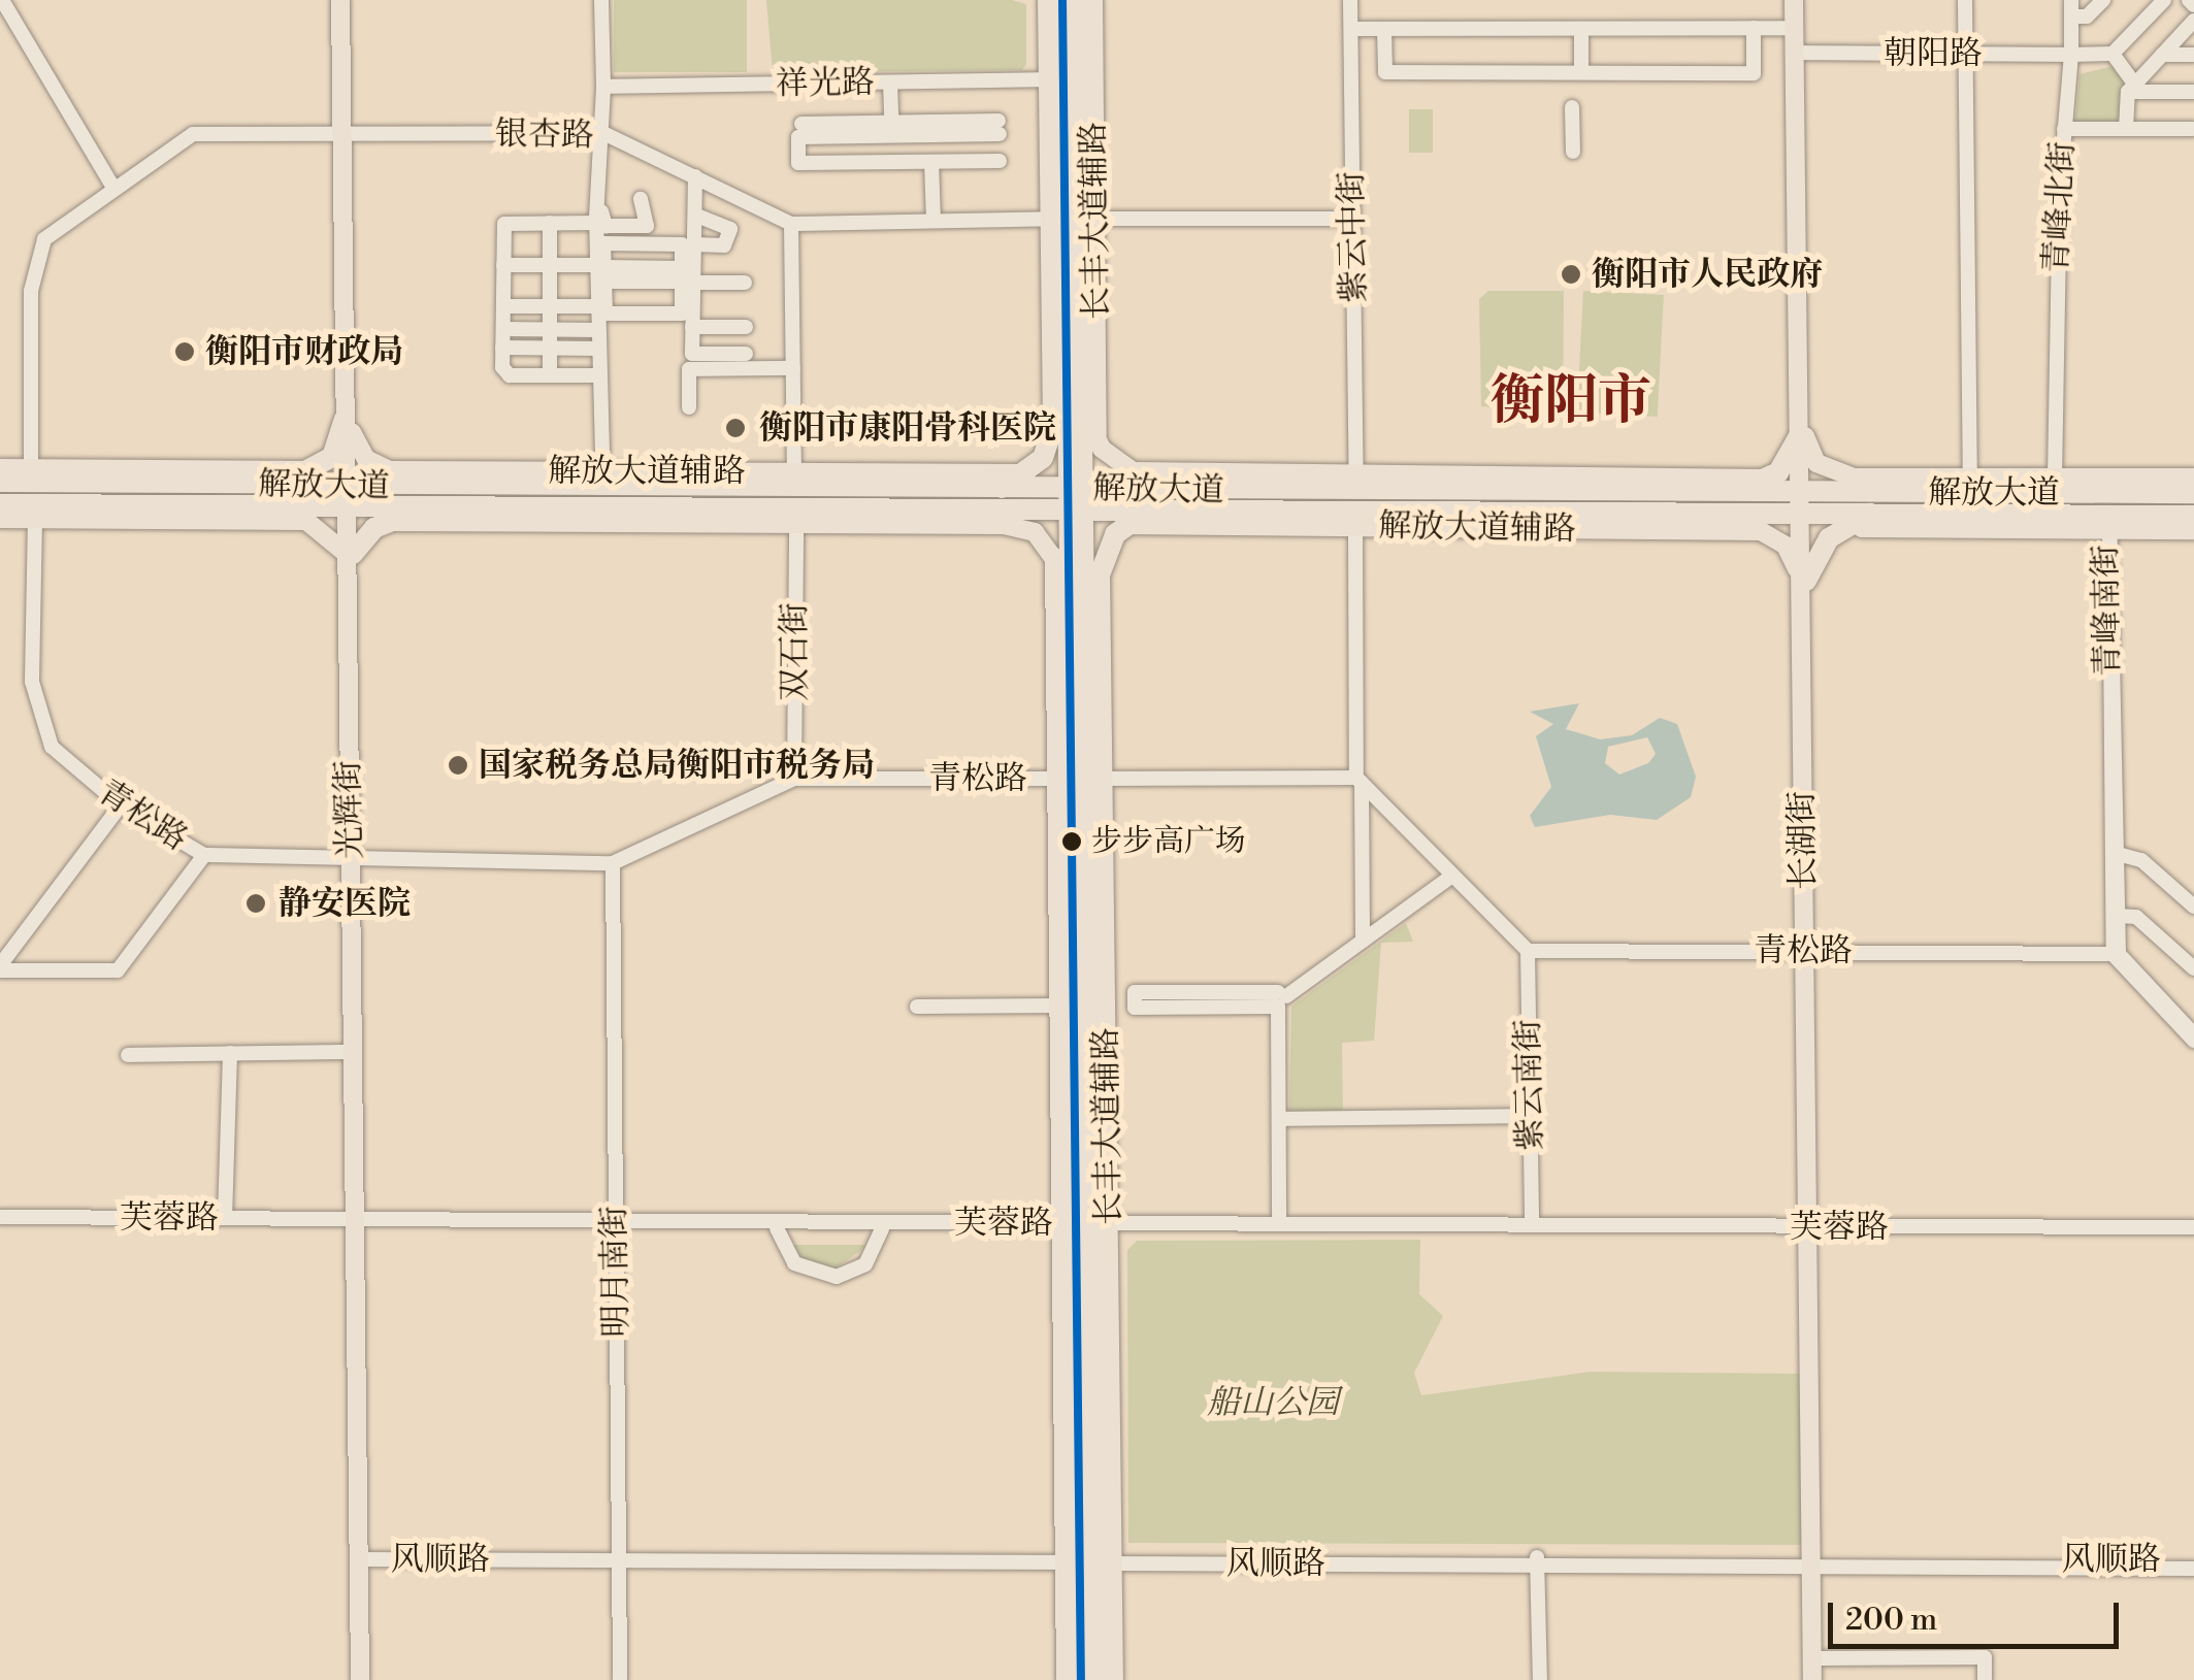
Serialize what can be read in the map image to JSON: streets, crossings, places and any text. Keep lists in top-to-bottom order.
{
  "streets": {
    "highway": ["解放大道"],
    "main road": [
      "长丰大道辅路",
      "解放大道辅路",
      "光辉街",
      "长湖街"
    ],
    "street": [
      "朝阳路",
      "祥光路",
      "银杏路",
      "青峰北街",
      "紫云中街",
      "青峰南街",
      "双石街",
      "青松路",
      "紫云南街",
      "芙蓉路",
      "明月南街",
      "风顺路"
    ]
  },
  "crossings": [
    ["朝阳路", "青峰北街"],
    ["朝阳路", "长湖街"],
    ["祥光路", "长丰大道辅路"],
    ["银杏路", "长丰大道辅路"],
    ["银杏路", "紫云中街"],
    ["银杏路", "解放大道"],
    ["银杏路", "光辉街"],
    ["青峰北街", "解放大道"],
    ["长丰大道辅路", "解放大道辅路"],
    ["长丰大道辅路", "芙蓉路"],
    ["长丰大道辅路", "风顺路"],
    ["紫云中街", "解放大道辅路"],
    ["解放大道辅路", "解放大道"],
    ["解放大道辅路", "双石街"],
    ["解放大道辅路", "光辉街"],
    ["解放大道辅路", "长湖街"],
    ["解放大道", "青峰南街"],
    ["解放大道", "双石街"],
    ["解放大道", "光辉街"],
    ["解放大道", "长湖街"],
    ["青峰南街", "青松路"],
    ["双石街", "青松路"],
    ["青松路", "光辉街"],
    ["青松路", "长湖街"],
    ["青松路", "紫云南街"],
    ["青松路", "明月南街"],
    ["光辉街", "芙蓉路"],
    ["光辉街", "风顺路"],
    ["长湖街", "芙蓉路"],
    ["长湖街", "风顺路"],
    ["芙蓉路", "明月南街"],
    ["明月南街", "风顺路"]
  ],
  "districts": ["衡阳市"],
  "parks": ["船山公园"],
  "places": [
    "衡阳市人民政府",
    "衡阳市财政局",
    "衡阳市康阳骨科医院",
    "国家税务总局衡阳市税务局",
    "步步高广场",
    "静安医院"
  ],
  "scale_bar": "200 m"
}
